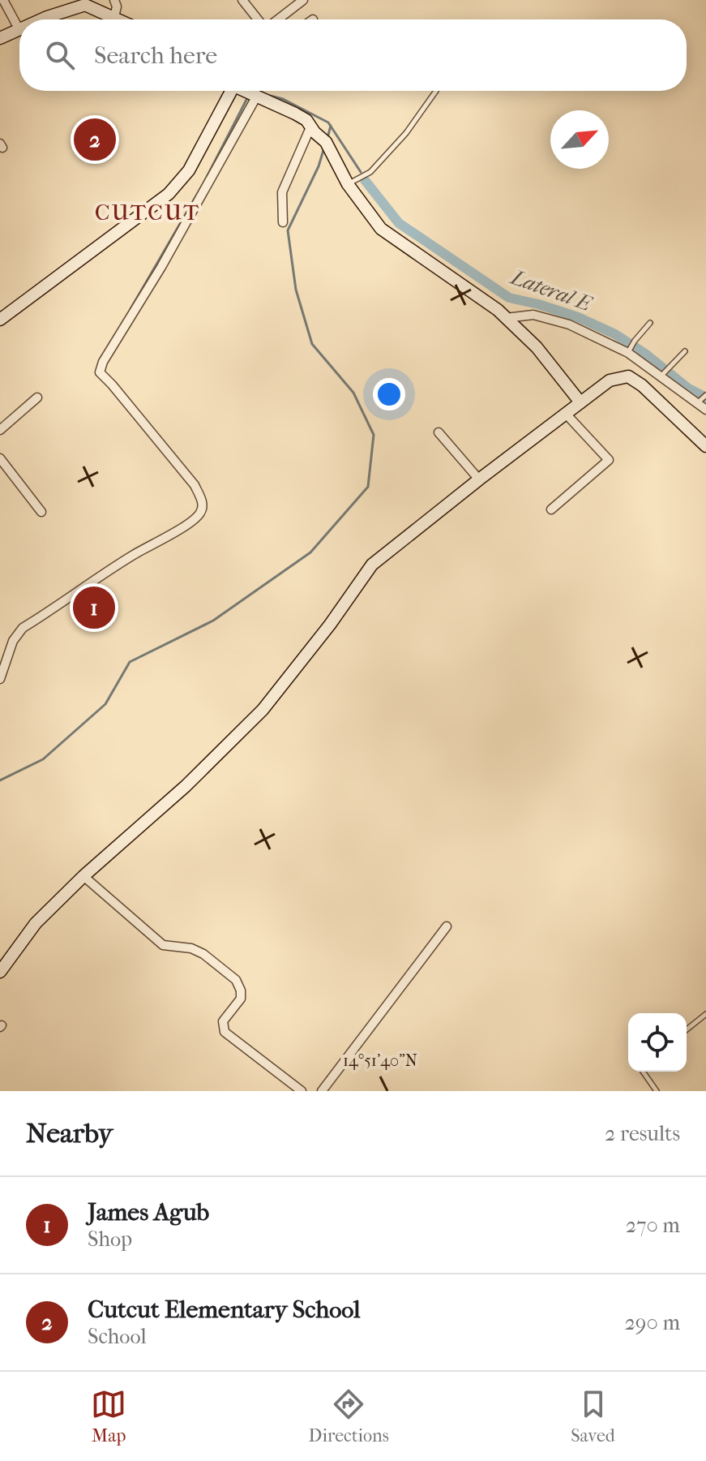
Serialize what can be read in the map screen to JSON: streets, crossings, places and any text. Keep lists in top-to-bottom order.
{
  "districts": ["CUTCUT"],
  "water": ["Lateral E"],
  "north": "top right",
  "page": {
    "search": "Search here",
    "pins": ["2", "1"],
    "heading": ["Nearby", "2 results"],
    "list": [
      {
        "mark": "1",
        "name": "James Agub",
        "note": "Shop",
        "value": "270 m"
      },
      {
        "mark": "2",
        "name": "Cutcut Elementary School",
        "note": "School",
        "value": "290 m"
      }
    ],
    "nav": ["Map", "Directions", "Saved"]
  },
  "coordinates": ["14°51'40\"N"]
}
